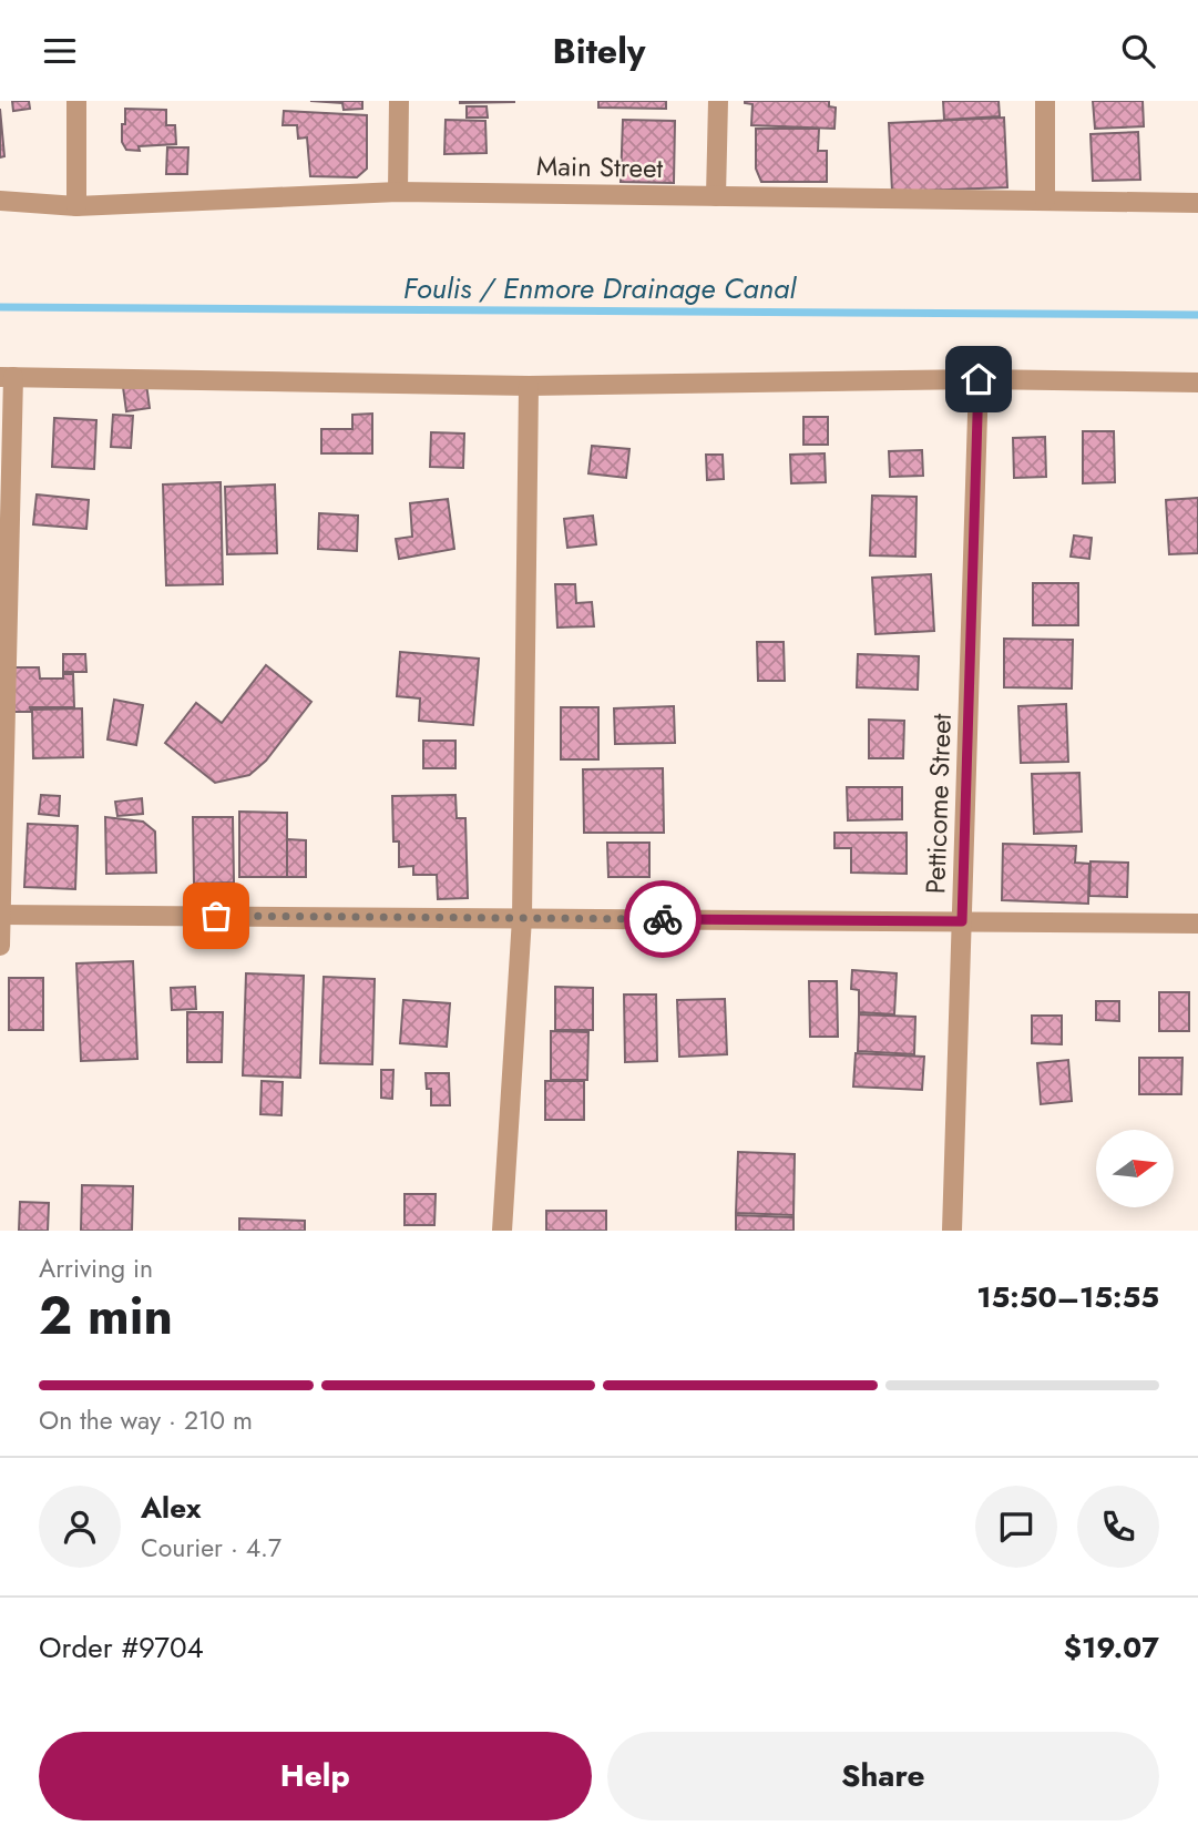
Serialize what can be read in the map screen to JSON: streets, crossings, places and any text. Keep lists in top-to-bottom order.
{
  "streets": {
    "street": ["Main Street", "Petticome Street"]
  },
  "water": ["Foulis / Enmore Drainage Canal"],
  "north": "right",
  "page": {
    "header": "Bitely",
    "heading": ["2 min", "Arriving in", "15:50–15:55"],
    "panel": [
      "Alex",
      "Courier · 4.7",
      "Order #9704",
      "$19.07"
    ],
    "bar": "On the way · 210 m",
    "buttons": ["Help", "Share"]
  }
}
